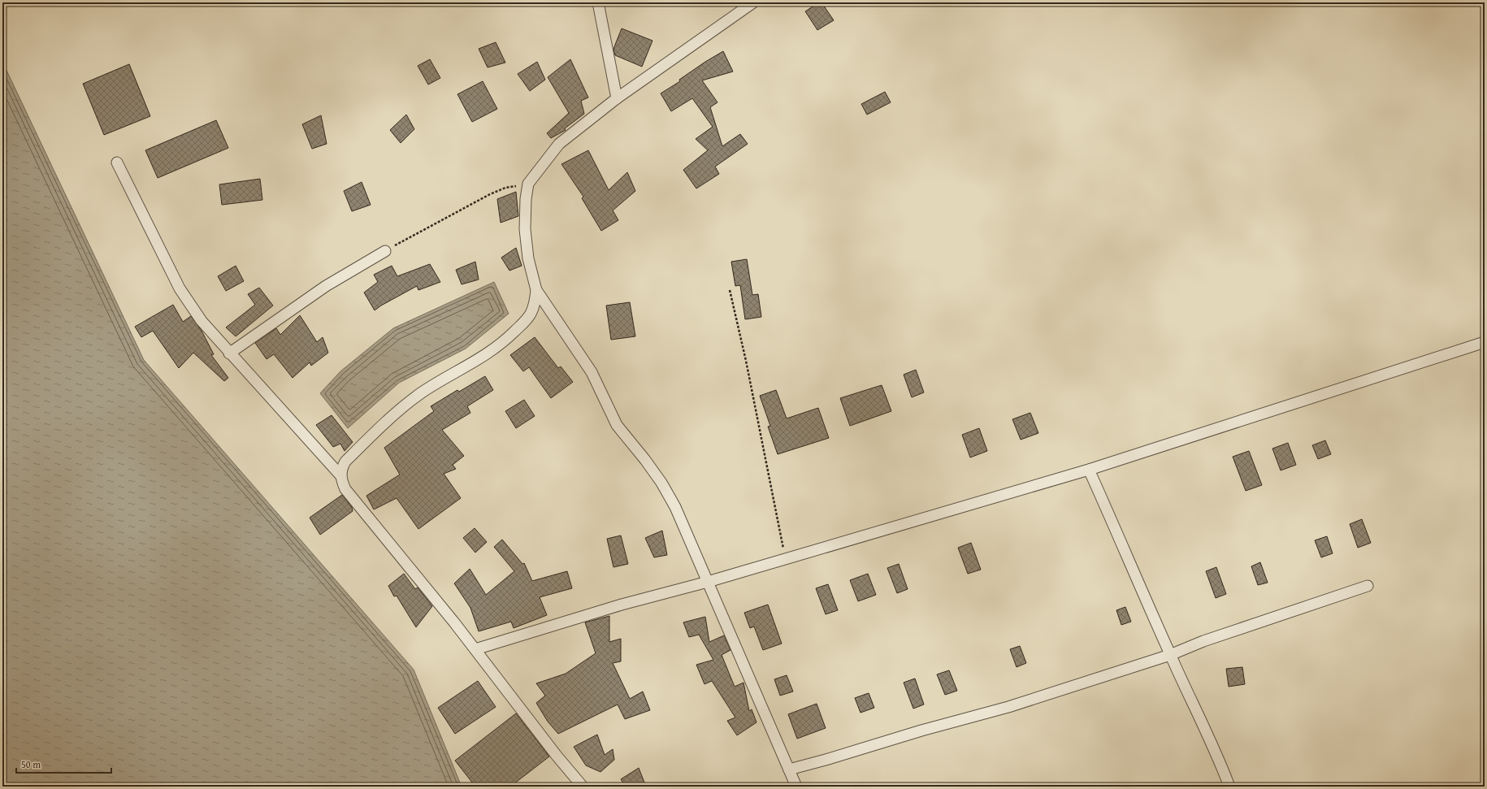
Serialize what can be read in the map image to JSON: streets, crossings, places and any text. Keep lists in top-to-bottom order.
{
  "scale_bar": "50 m"
}
